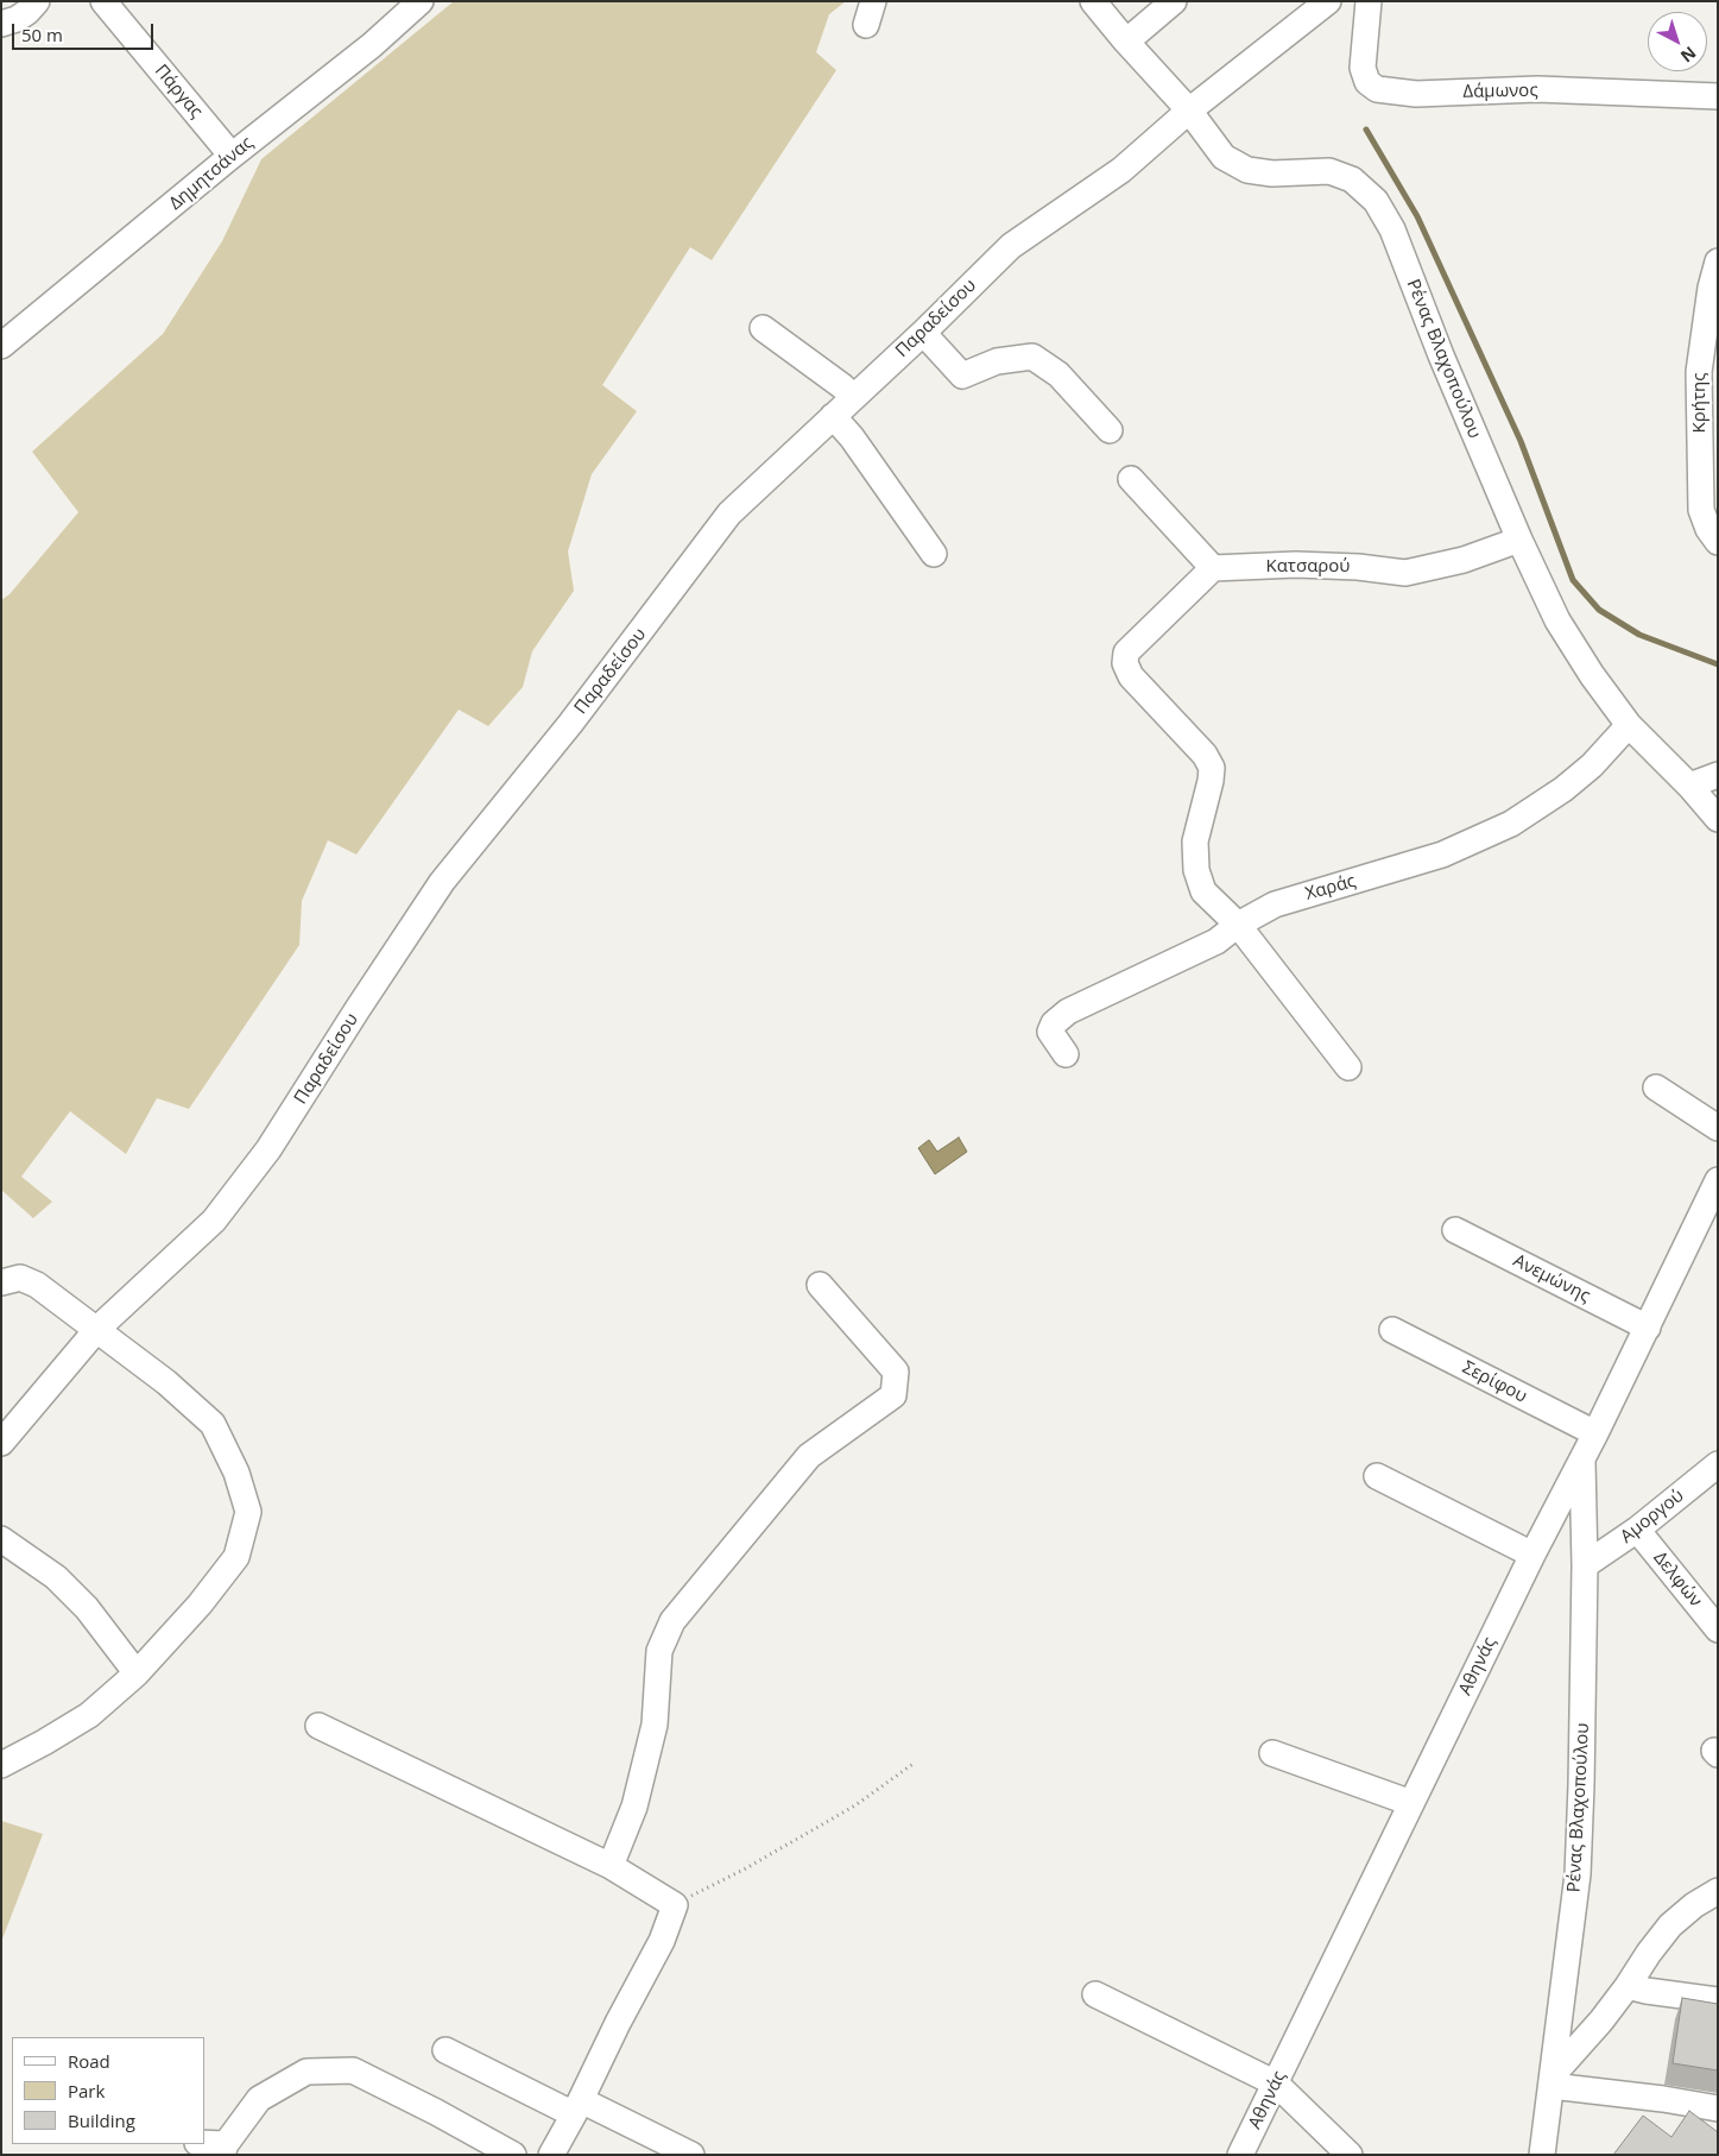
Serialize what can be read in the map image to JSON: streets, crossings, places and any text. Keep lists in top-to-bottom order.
{
  "streets": {
    "street": [
      "Πάργας",
      "Δάμωνος",
      "Δημητσάνας",
      "Παραδείσου",
      "Ρένας Βλαχοπούλου",
      "Κρήτης",
      "Κατσαρού",
      "Χαράς",
      "Ανεμώνης",
      "Σερίφου",
      "Αμοργού",
      "Δελφών",
      "Αθηνάς"
    ]
  },
  "crossings": [
    ["Πάργας", "Δημητσάνας"],
    ["Παραδείσου", "Ρένας Βλαχοπούλου"],
    ["Ρένας Βλαχοπούλου", "Κατσαρού"],
    ["Ρένας Βλαχοπούλου", "Χαράς"],
    ["Ρένας Βλαχοπούλου", "Αμοργού"],
    ["Ρένας Βλαχοπούλου", "Αθηνάς"],
    ["Ανεμώνης", "Αθηνάς"],
    ["Σερίφου", "Αθηνάς"],
    ["Αμοργού", "Δελφών"]
  ],
  "legend": ["Road", "Park", "Building"],
  "scale_bar": "50 m",
  "north": "bottom right"
}
